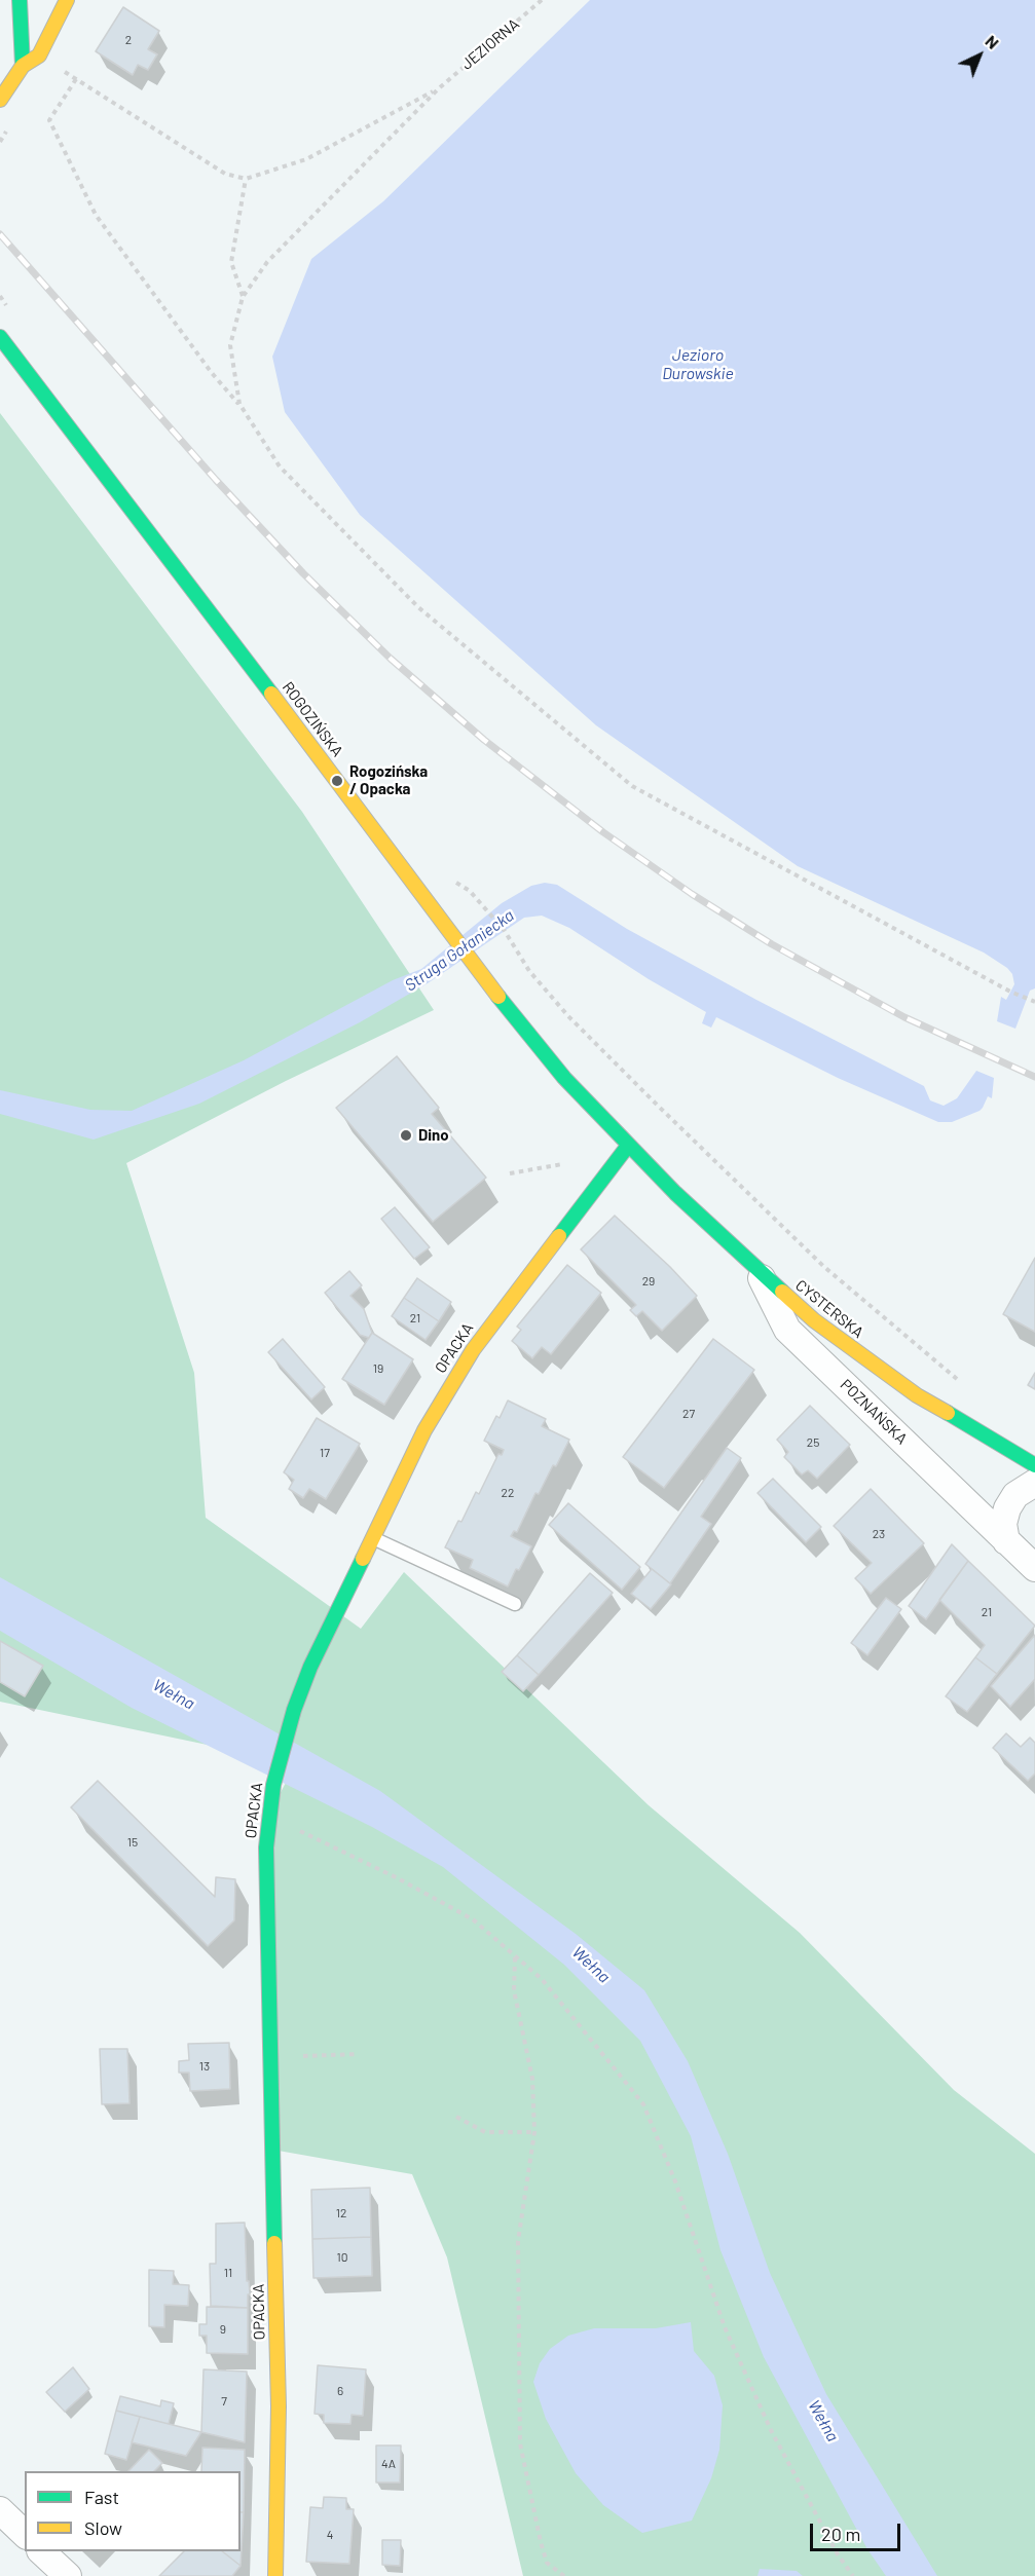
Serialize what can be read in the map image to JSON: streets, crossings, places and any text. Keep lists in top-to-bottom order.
{
  "streets": {
    "main road": ["ROGOZIŃSKA", "CYSTERSKA", "OPACKA"],
    "street": ["POZNAŃSKA"],
    "path": ["JEZIORNA"]
  },
  "crossings": [
    ["ROGOZIŃSKA", "CYSTERSKA"],
    ["ROGOZIŃSKA", "OPACKA"],
    ["CYSTERSKA", "OPACKA"],
    ["CYSTERSKA", "POZNAŃSKA"]
  ],
  "water": ["Jezioro Durowskie", "Struga Gołaniecka", "Wełna"],
  "places": ["Rogozińska / Opacka", "Dino"],
  "house_numbers": [
    "2",
    "29",
    "21",
    "19",
    "27",
    "25",
    "17",
    "22",
    "23",
    "21",
    "15",
    "13",
    "12",
    "10",
    "11",
    "9",
    "6",
    "7",
    "4A",
    "4"
  ],
  "legend": ["Fast", "Slow"],
  "scale_bar": "20 m",
  "north": "top right"
}
